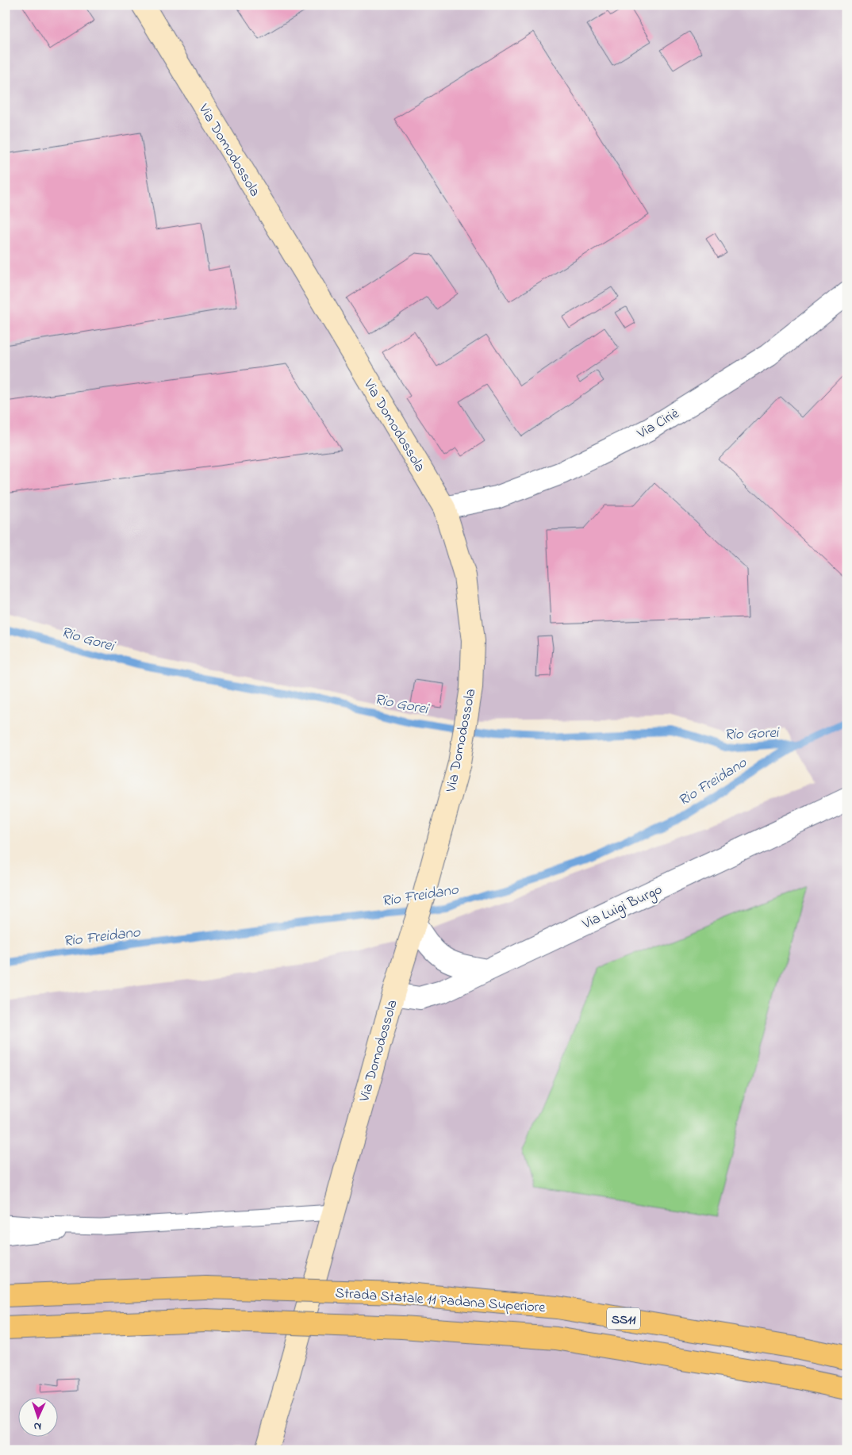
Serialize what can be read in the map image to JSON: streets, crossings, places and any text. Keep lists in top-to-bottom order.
{
  "streets": {
    "highway": ["Strada Statale 11 Padana Superiore", "SS11"],
    "street": ["Via Domodossola", "Via Ciriè", "Via Luigi Burgo"]
  },
  "crossings": [
    ["Via Domodossola", "Via Ciriè"],
    ["Via Domodossola", "Via Luigi Burgo"]
  ],
  "water": ["Rio Gorei", "Rio Freidano"],
  "north": "bottom"
}
